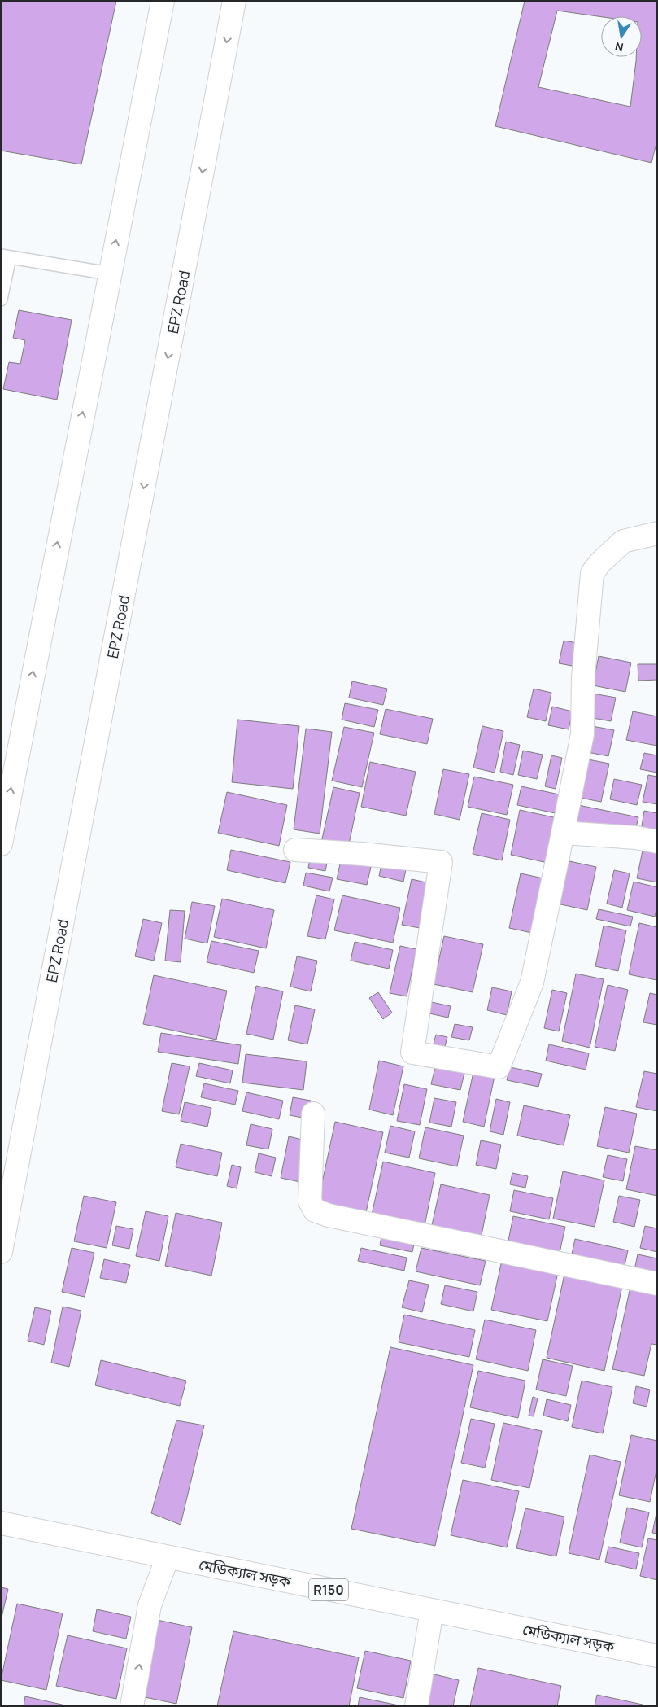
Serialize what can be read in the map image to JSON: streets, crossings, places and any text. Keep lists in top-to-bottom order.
{
  "streets": {
    "main road": ["EPZ Road", "মেডিক্যাল সড়ক", "R150"]
  },
  "north": "bottom"
}
